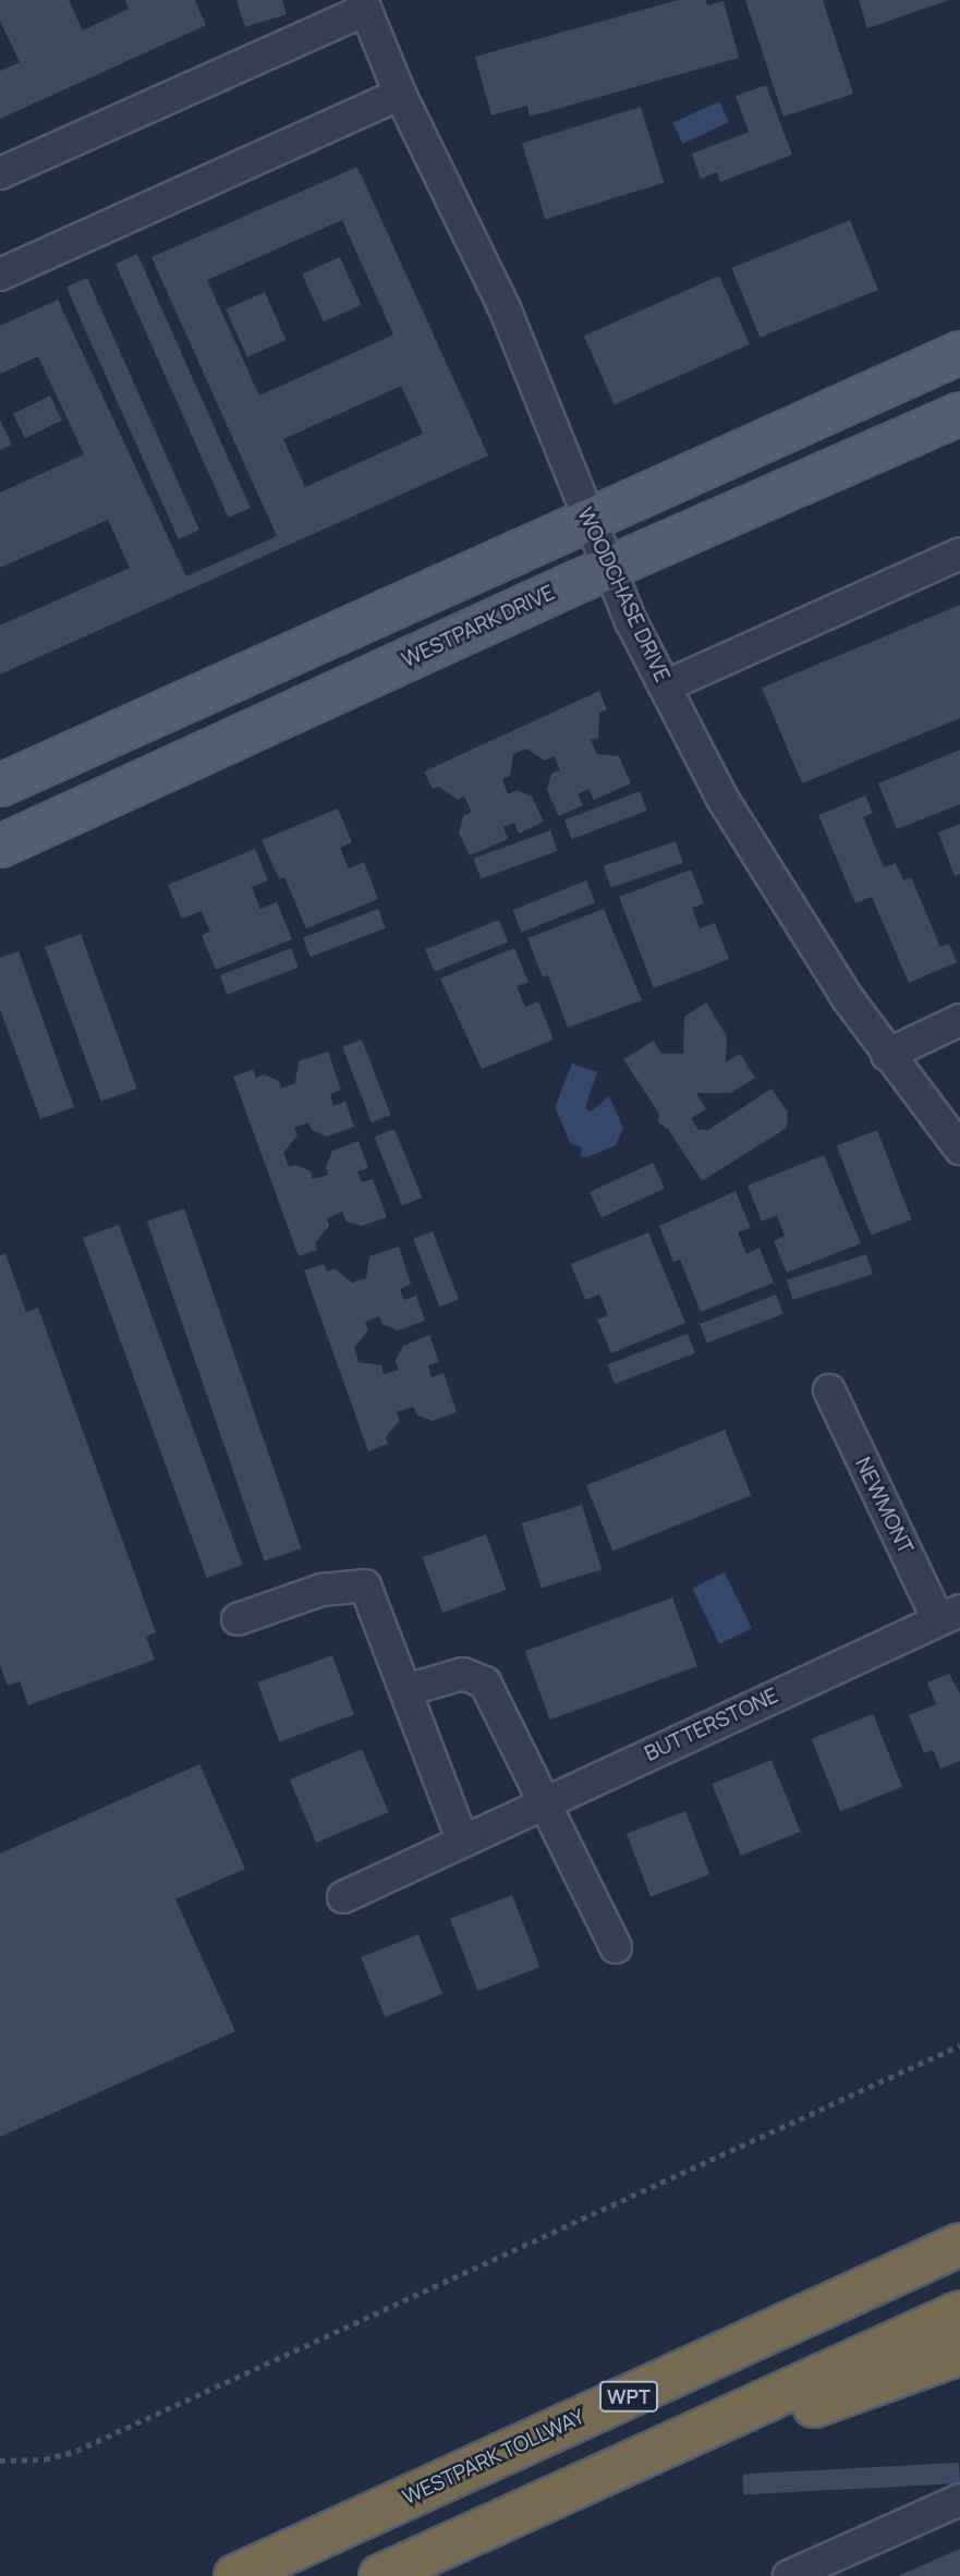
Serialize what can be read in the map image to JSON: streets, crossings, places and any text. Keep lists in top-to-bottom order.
{
  "streets": {
    "highway": ["WPT", "WESTPARK TOLLWAY"],
    "main road": ["WESTPARK DRIVE"],
    "street": ["WOODCHASE DRIVE", "NEWMONT", "BUTTERSTONE"]
  },
  "crossings": [
    ["WOODCHASE DRIVE", "WESTPARK DRIVE"],
    ["NEWMONT", "BUTTERSTONE"]
  ]
}
